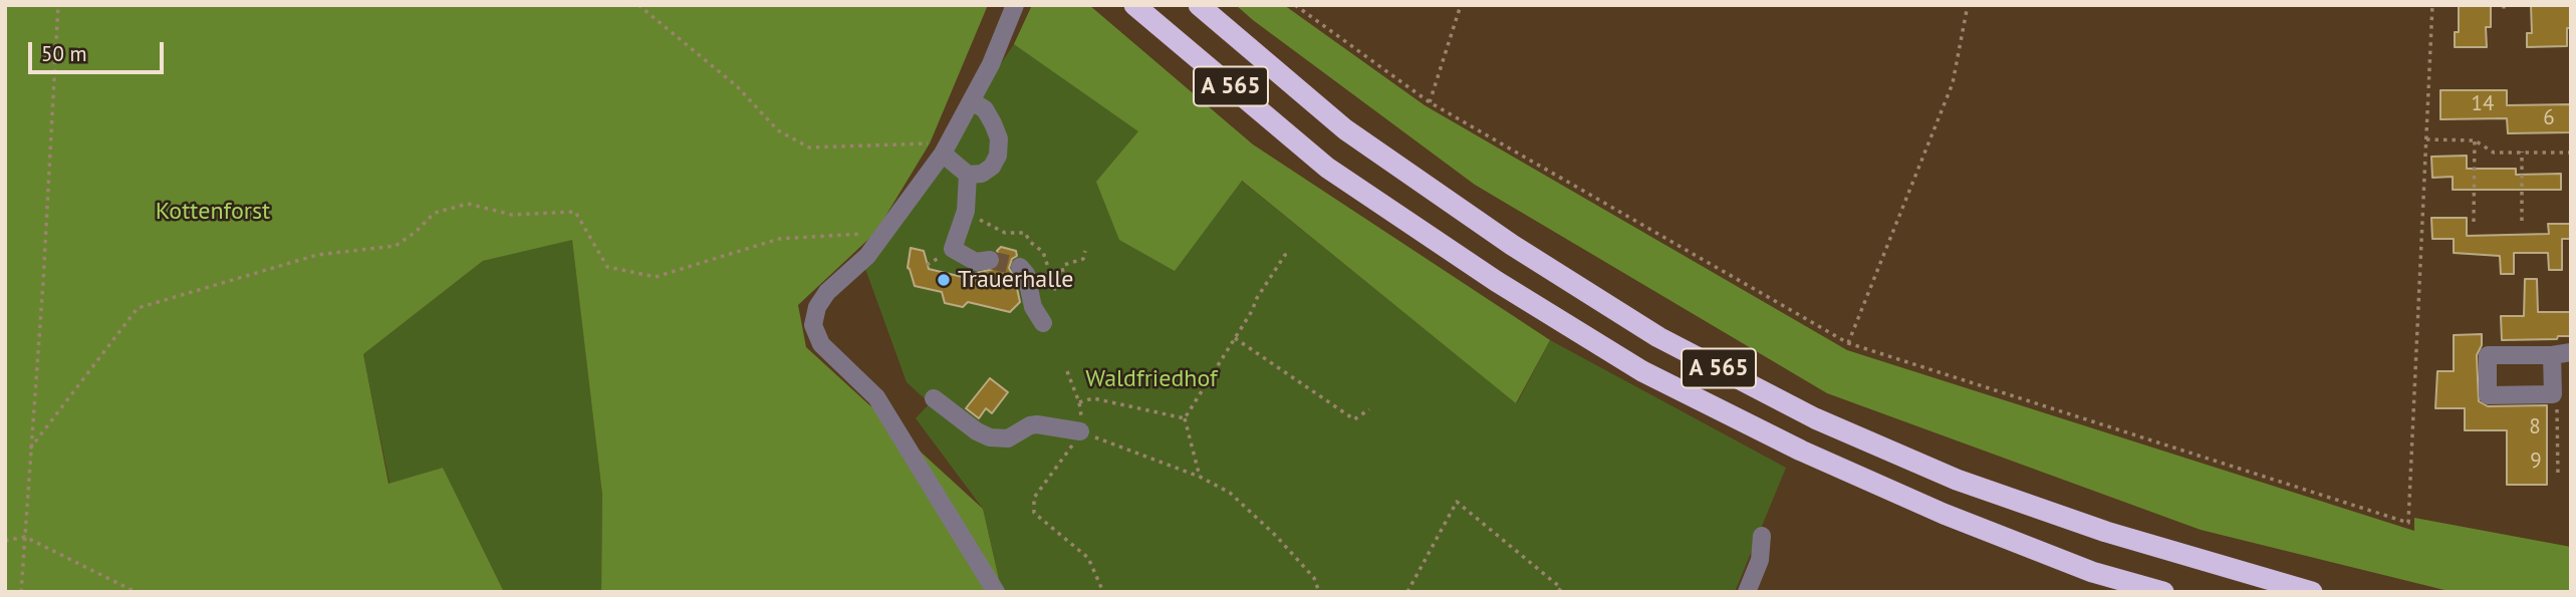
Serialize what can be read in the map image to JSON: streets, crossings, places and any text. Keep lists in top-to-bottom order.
{
  "streets": {
    "highway": ["A 565"]
  },
  "parks": ["Kottenforst", "Waldfriedhof"],
  "places": ["Trauerhalle"],
  "house_numbers": [
    "14",
    "6",
    "8",
    "9"
  ],
  "scale_bar": "50 m"
}
